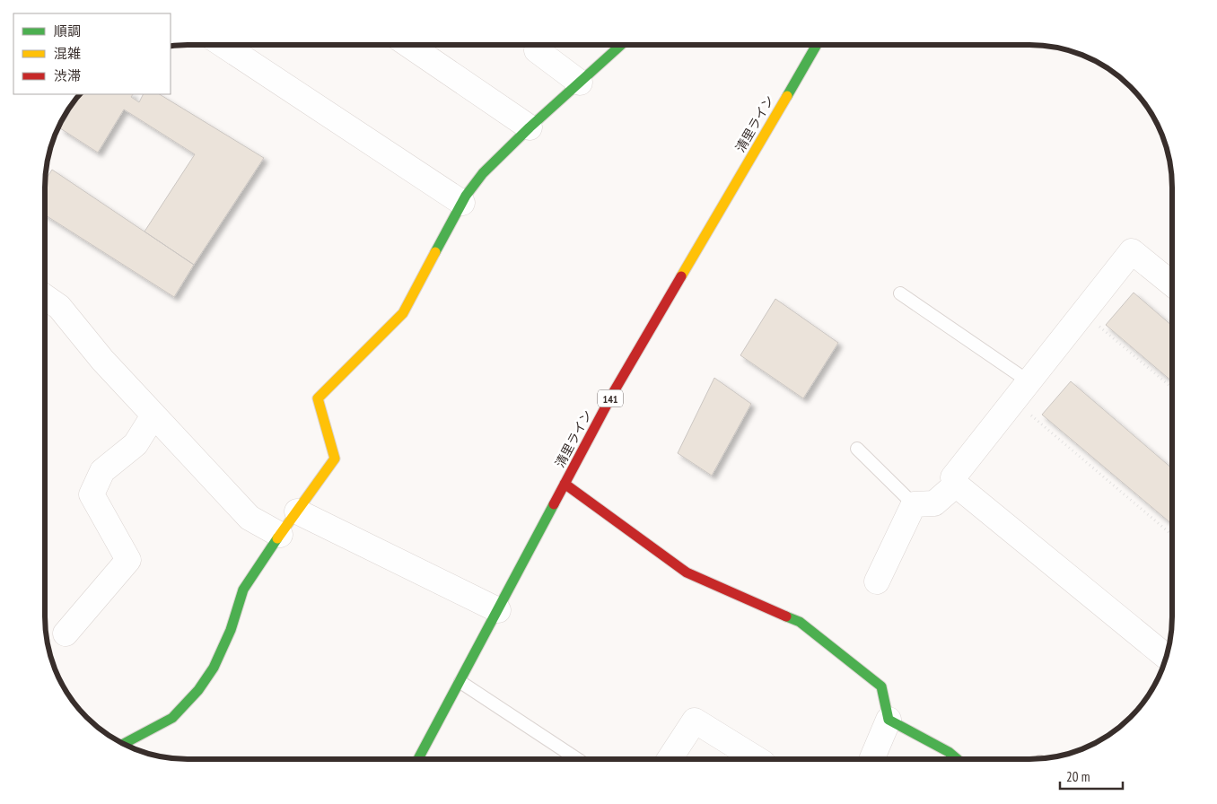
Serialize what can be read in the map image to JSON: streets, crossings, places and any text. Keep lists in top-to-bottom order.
{
  "streets": {
    "main road": ["清里ライン", "141"]
  },
  "legend": ["順調", "混雑", "渋滞"],
  "scale_bar": "20 m"
}
